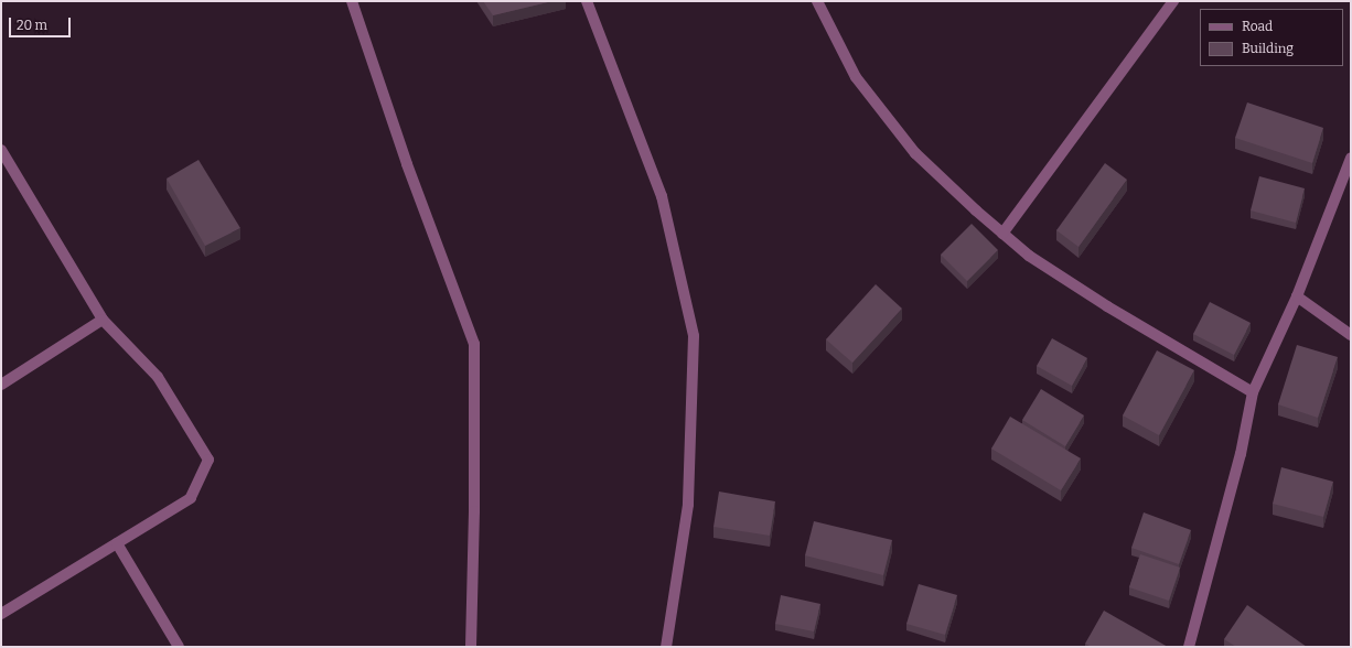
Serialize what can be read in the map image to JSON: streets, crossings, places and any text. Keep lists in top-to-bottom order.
{
  "legend": ["Road", "Building"],
  "scale_bar": "20 m"
}
